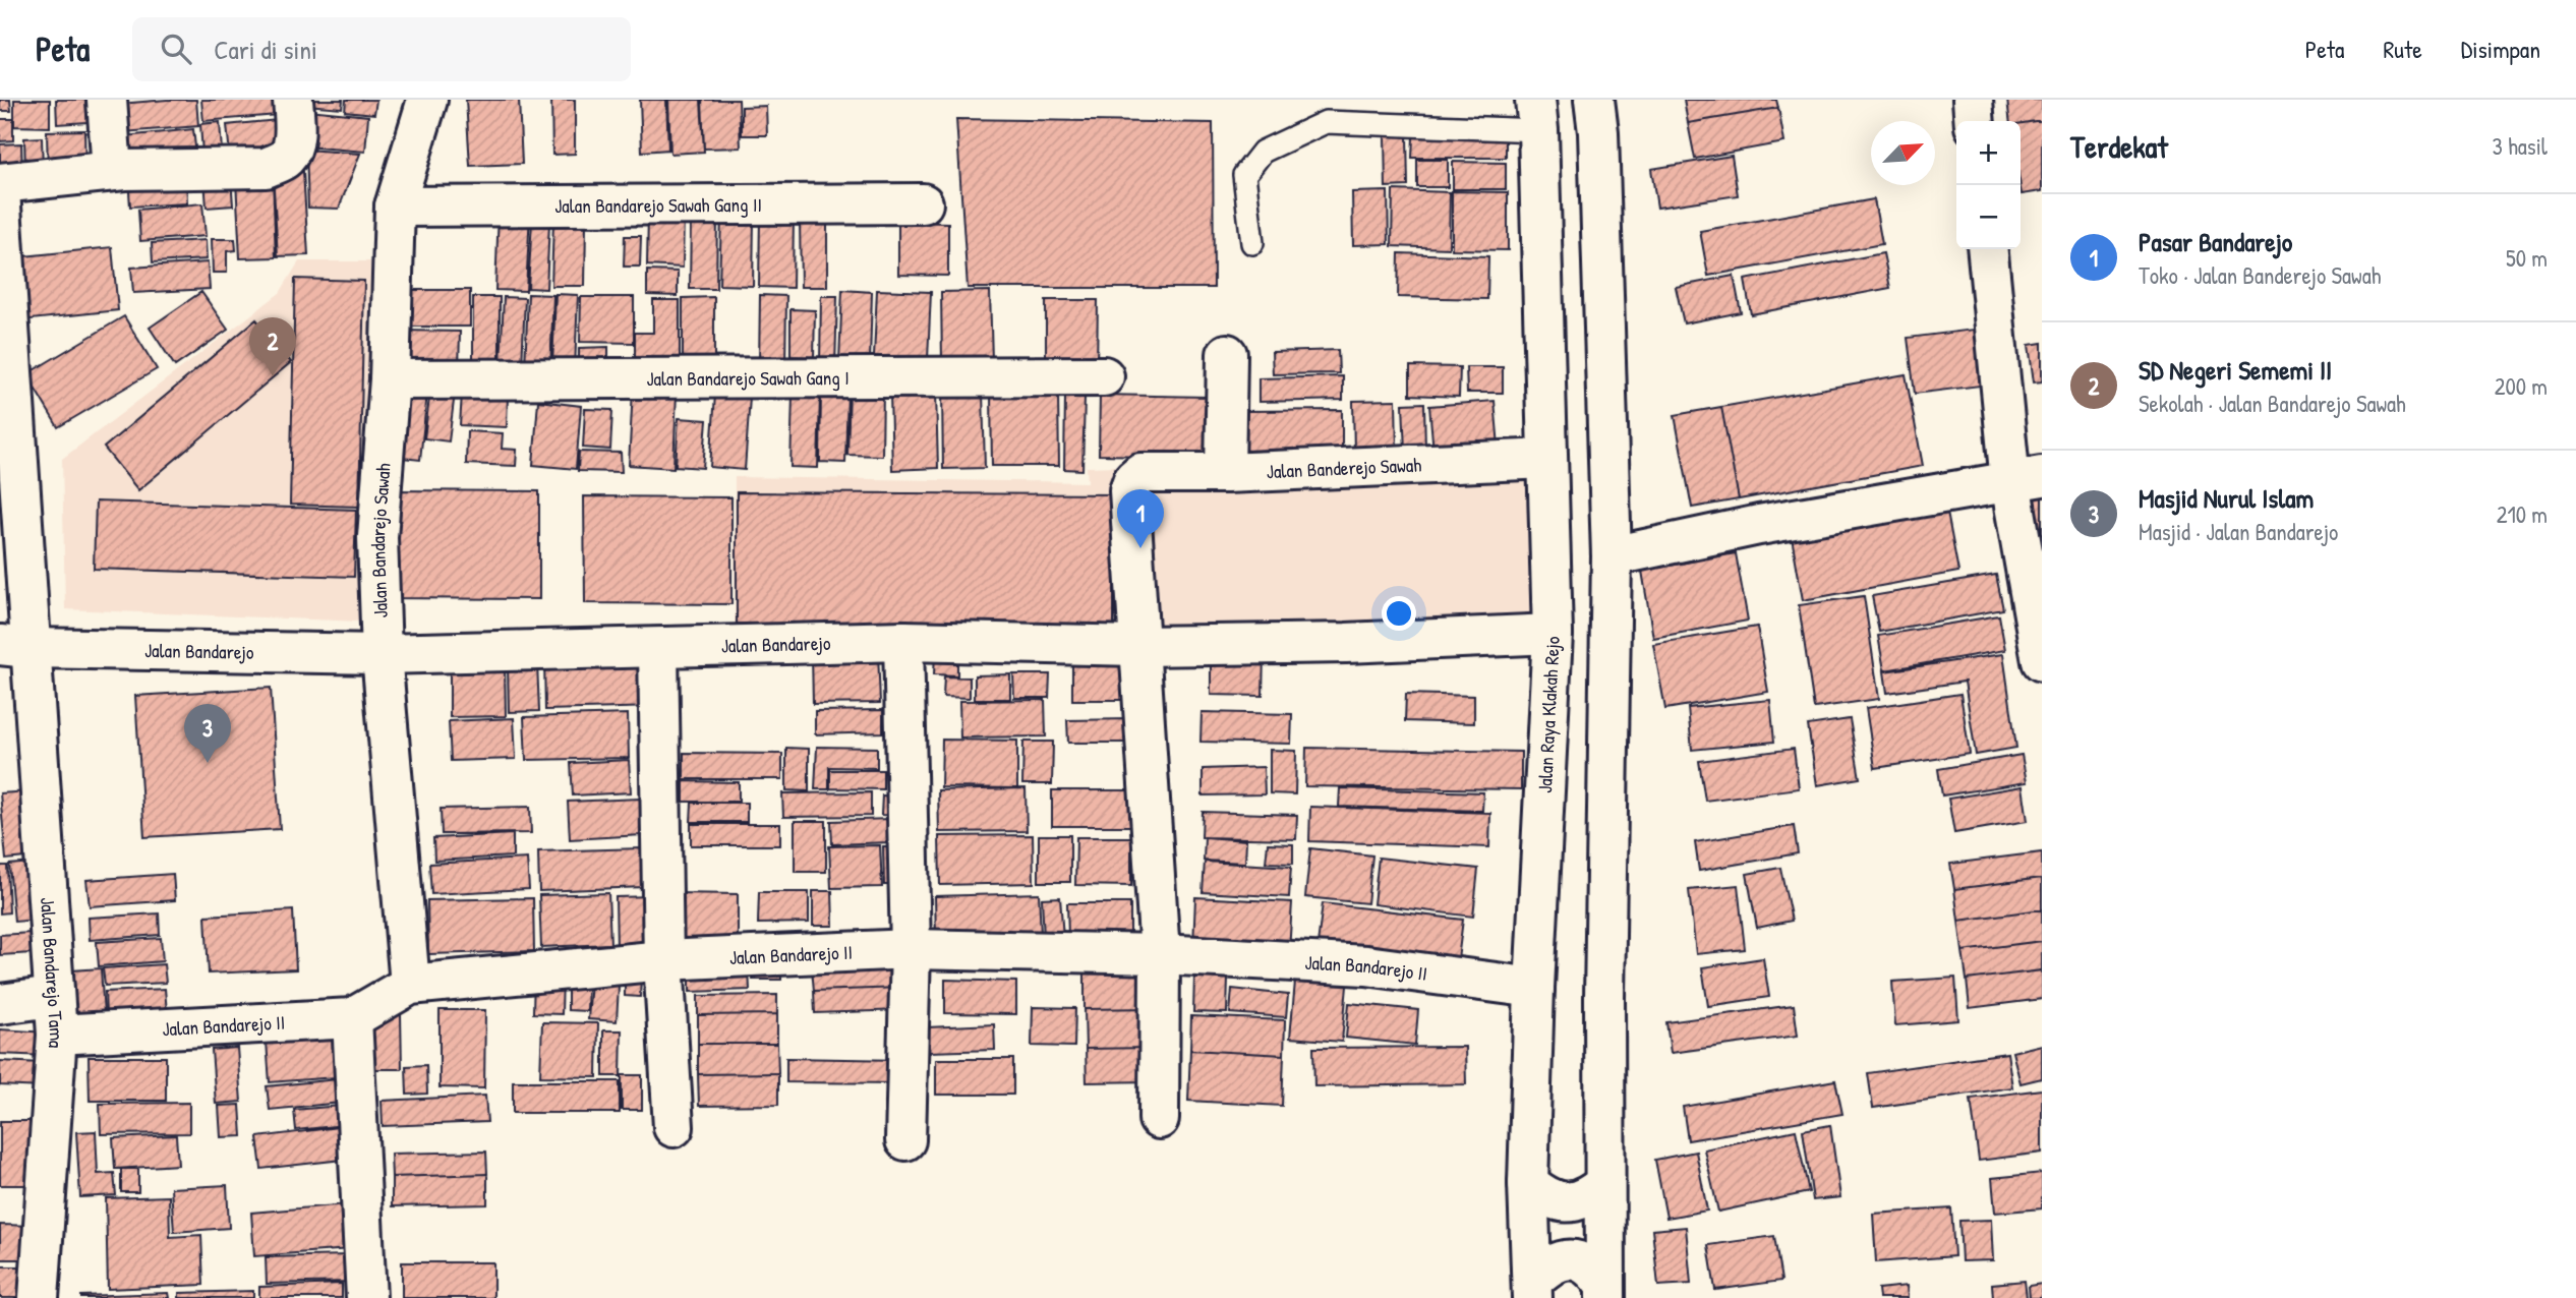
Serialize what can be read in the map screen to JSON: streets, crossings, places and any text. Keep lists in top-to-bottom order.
{
  "streets": {
    "street": [
      "Jalan Bandarejo Sawah Gang II",
      "Jalan Bandarejo Sawah Gang I",
      "Jalan Banderejo Sawah",
      "Jalan Bandarejo Sawah",
      "Jalan Bandarejo",
      "Jalan Raya Klakah Rejo",
      "Jalan Bandarejo II",
      "Jalan Bandarejo Tama"
    ]
  },
  "crossings": [
    ["Jalan Bandarejo Sawah Gang II", "Jalan Bandarejo Sawah"],
    ["Jalan Bandarejo Sawah Gang I", "Jalan Bandarejo Sawah"],
    ["Jalan Banderejo Sawah", "Jalan Bandarejo"],
    ["Jalan Banderejo Sawah", "Jalan Raya Klakah Rejo"],
    ["Jalan Bandarejo Sawah", "Jalan Bandarejo"],
    ["Jalan Bandarejo Sawah", "Jalan Bandarejo II"],
    ["Jalan Bandarejo", "Jalan Raya Klakah Rejo"],
    ["Jalan Bandarejo", "Jalan Bandarejo Tama"],
    ["Jalan Raya Klakah Rejo", "Jalan Bandarejo II"],
    ["Jalan Bandarejo II", "Jalan Bandarejo Tama"]
  ],
  "north": "top right",
  "page": {
    "header": "Peta",
    "search": "Cari di sini",
    "nav": ["Peta", "Rute", "Disimpan"],
    "heading": ["Terdekat", "3 hasil"],
    "map_buttons": ["+", "−"],
    "list": [
      {
        "mark": "1",
        "name": "Pasar Bandarejo",
        "note": "Toko · Jalan Banderejo Sawah",
        "value": "50 m"
      },
      {
        "mark": "2",
        "name": "SD Negeri Sememi II",
        "note": "Sekolah · Jalan Bandarejo Sawah",
        "value": "200 m"
      },
      {
        "mark": "3",
        "name": "Masjid Nurul Islam",
        "note": "Masjid · Jalan Bandarejo",
        "value": "210 m"
      }
    ],
    "pins": ["2", "1", "3"]
  }
}
